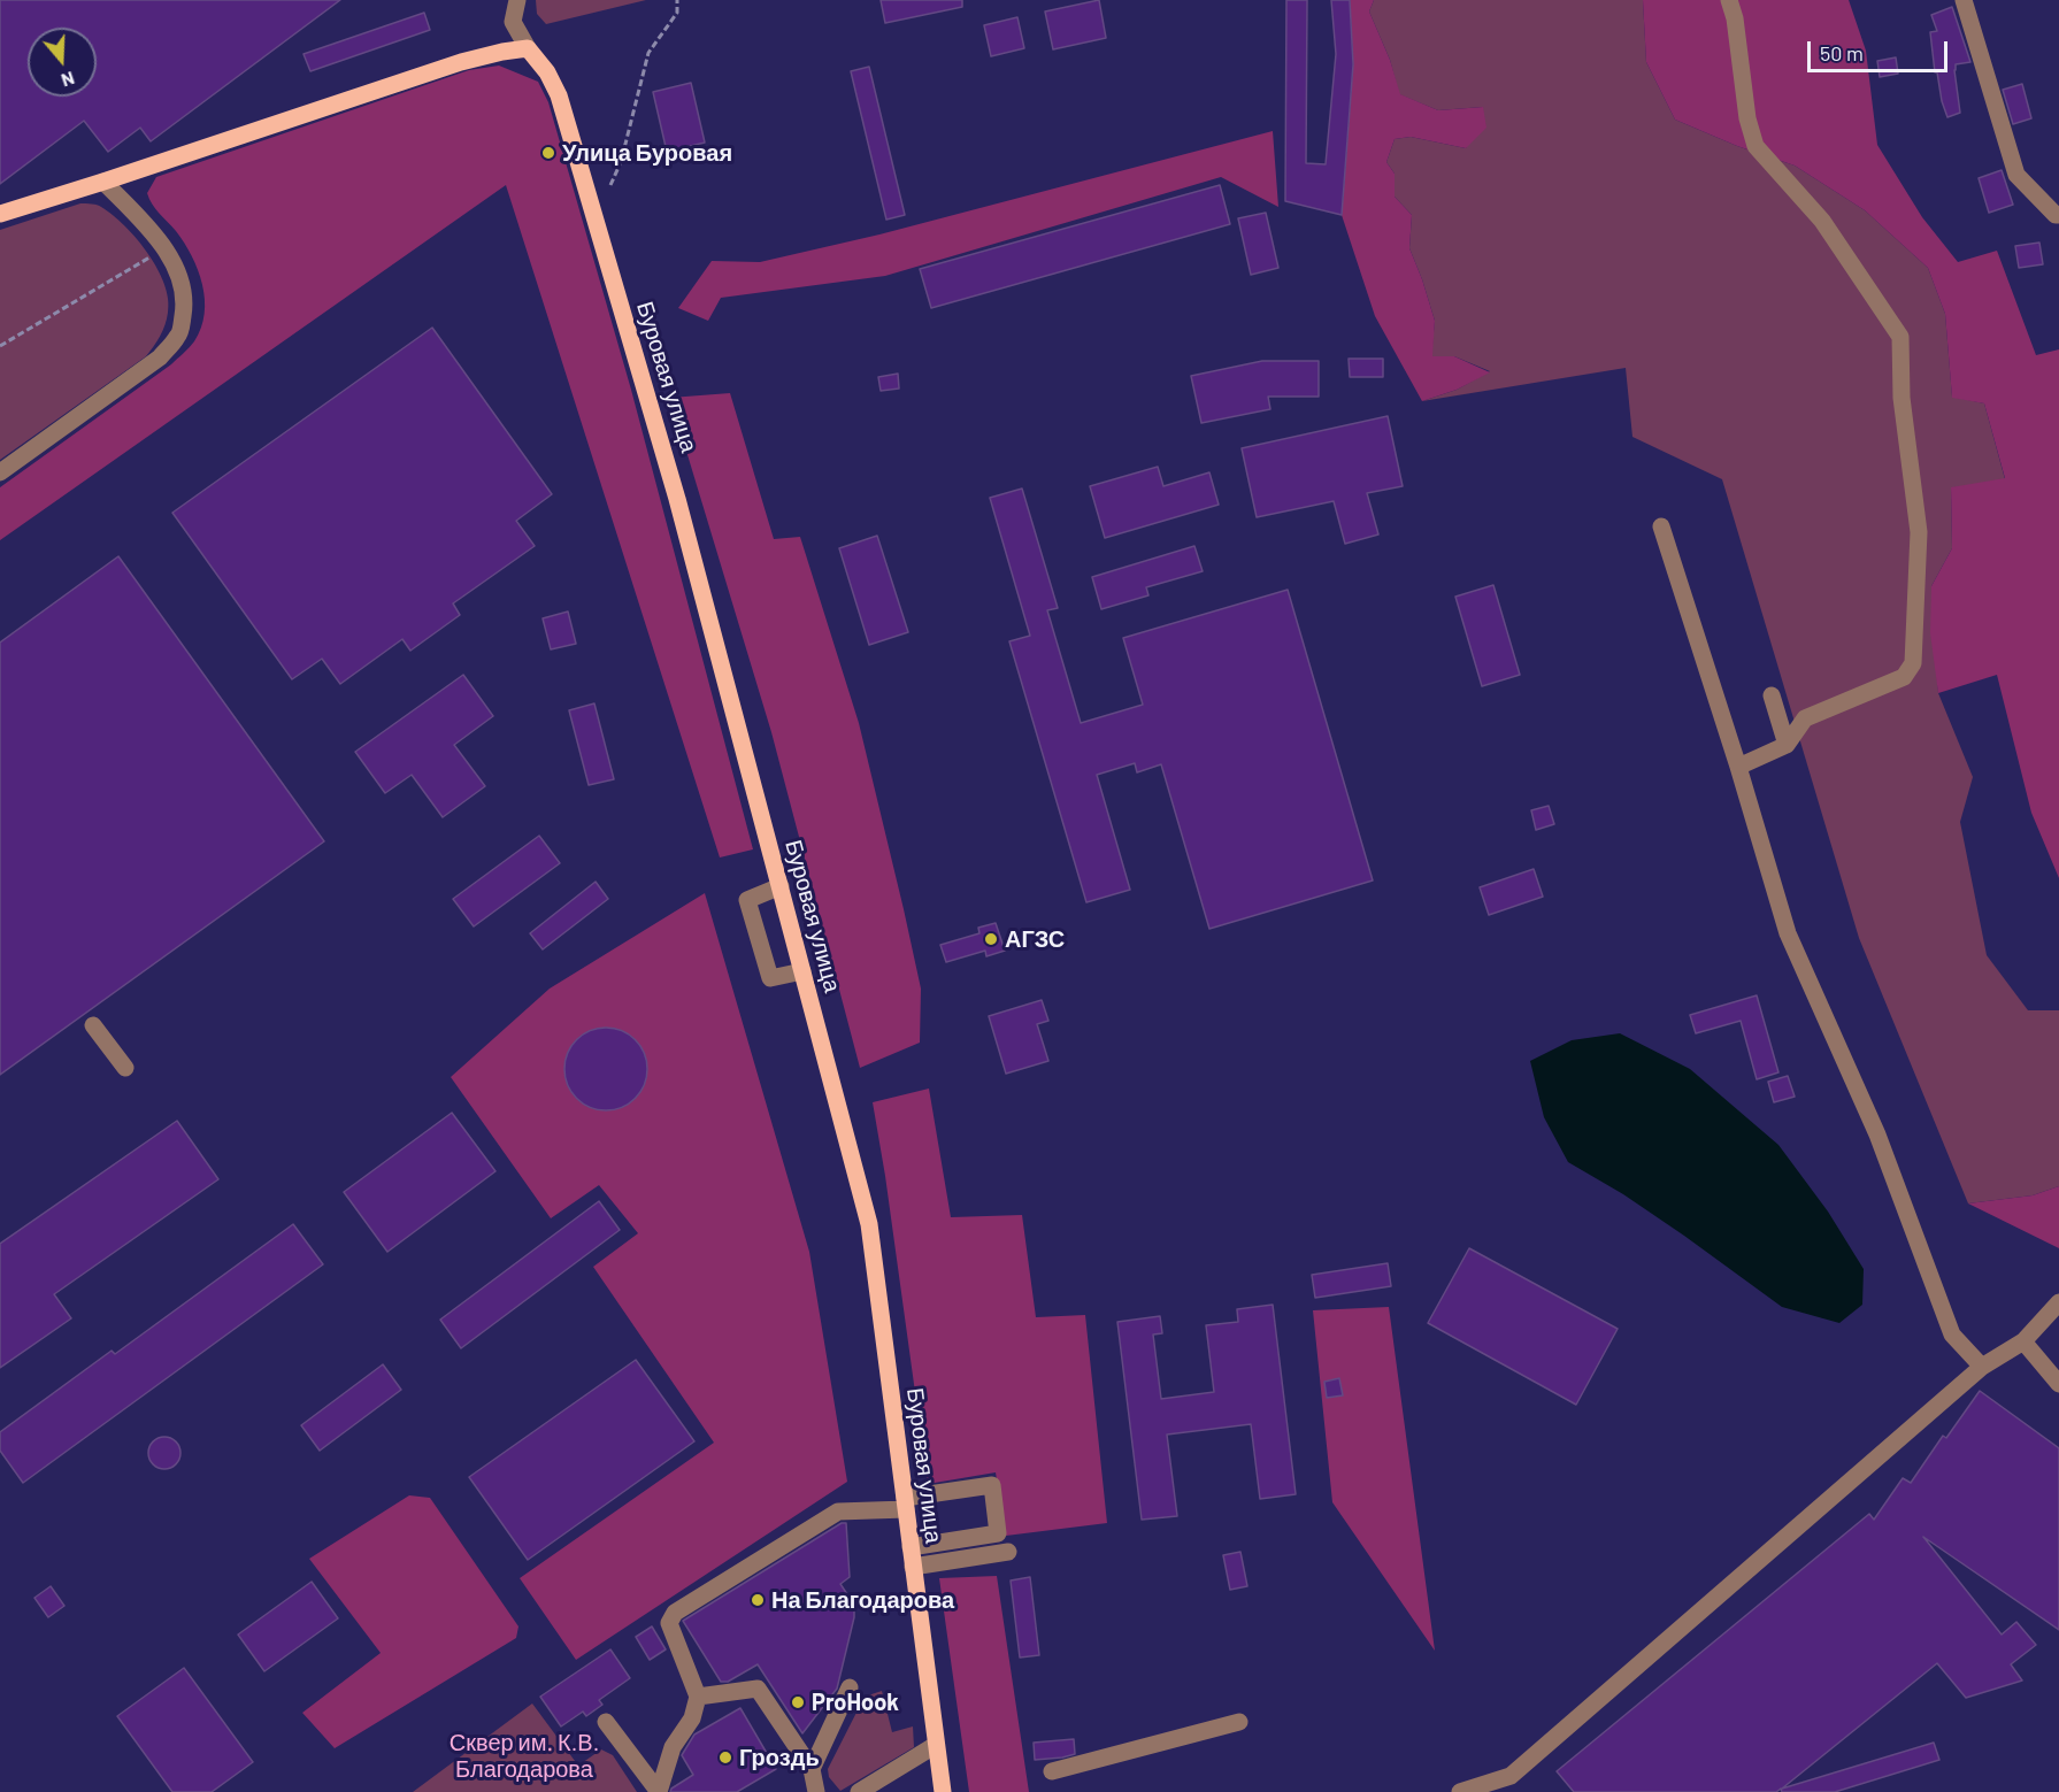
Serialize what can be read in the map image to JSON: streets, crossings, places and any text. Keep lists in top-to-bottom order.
{
  "streets": {
    "main road": ["Буровая улица"]
  },
  "parks": ["Сквер им. К.В. Благодарова"],
  "places": [
    "Улица Буровая",
    "АГЗС",
    "На Благодарова",
    "ProHook",
    "Гроздь"
  ],
  "scale_bar": "50 m",
  "north": "bottom"
}
